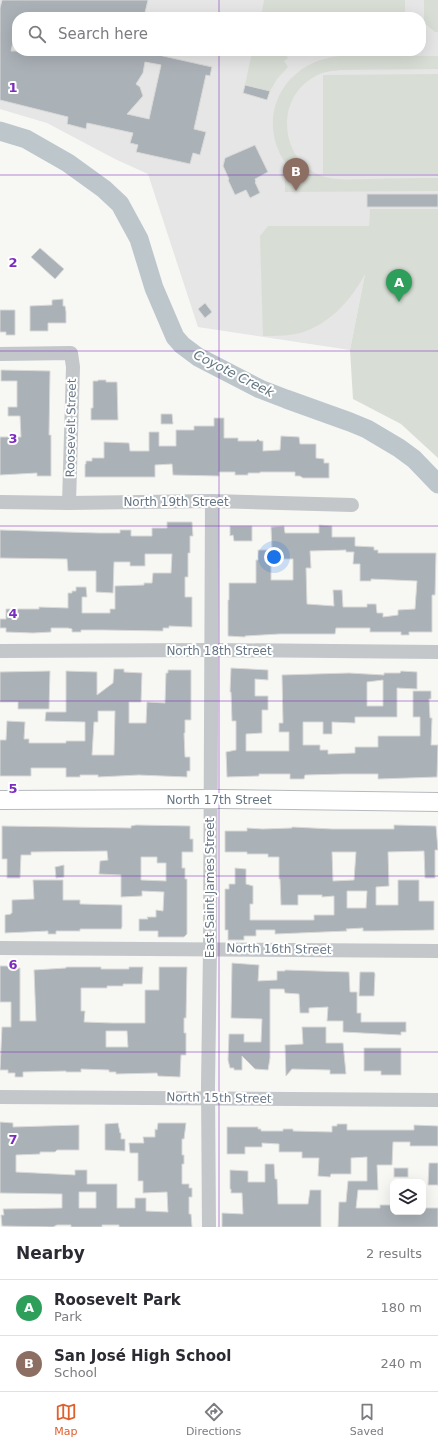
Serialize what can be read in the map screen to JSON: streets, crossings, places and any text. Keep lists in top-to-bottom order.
{
  "streets": {
    "main road": ["North 17th Street"],
    "street": [
      "Roosevelt Street",
      "North 19th Street",
      "North 18th Street",
      "East Saint James Street",
      "North 16th Street",
      "North 15th Street"
    ]
  },
  "crossings": [
    ["Roosevelt Street", "North 19th Street"],
    ["North 19th Street", "East Saint James Street"],
    ["North 18th Street", "East Saint James Street"],
    ["North 17th Street", "East Saint James Street"],
    ["East Saint James Street", "North 16th Street"],
    ["East Saint James Street", "North 15th Street"]
  ],
  "water": ["Coyote Creek"],
  "page": {
    "search": "Search here",
    "pins": ["B", "A"],
    "heading": ["Nearby", "2 results"],
    "list": [
      {
        "mark": "A",
        "name": "Roosevelt Park",
        "note": "Park",
        "value": "180 m"
      },
      {
        "mark": "B",
        "name": "San José High School",
        "note": "School",
        "value": "240 m"
      }
    ],
    "nav": ["Map", "Directions", "Saved"]
  },
  "grid": {
    "rows": [
      "1",
      "2",
      "3",
      "4",
      "5",
      "6",
      "7"
    ]
  }
}
